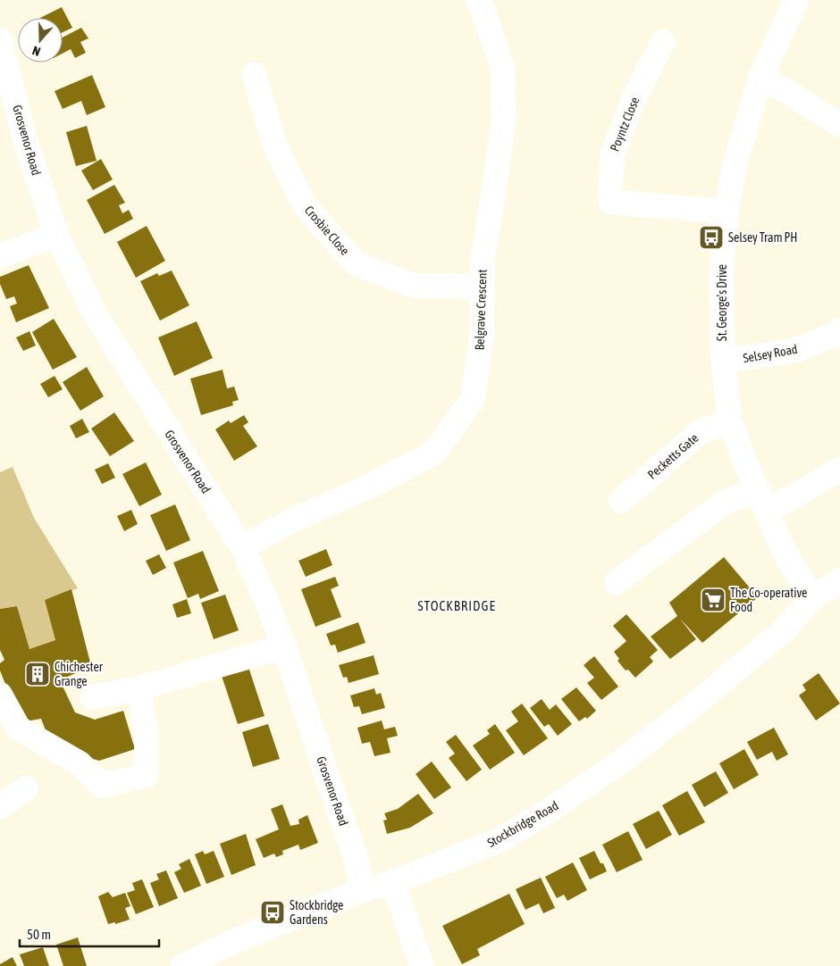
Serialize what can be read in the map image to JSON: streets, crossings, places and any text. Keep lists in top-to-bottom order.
{
  "streets": {
    "street": [
      "Poyntz Close",
      "Grosvenor Road",
      "Crosbie Close",
      "St. George's Drive",
      "Belgrave Crescent",
      "Selsey Road",
      "Pecketts Gate",
      "Stockbridge Road"
    ]
  },
  "crossings": [
    ["Poyntz Close", "St. George's Drive"],
    ["Grosvenor Road", "Belgrave Crescent"],
    ["Grosvenor Road", "Stockbridge Road"],
    ["Crosbie Close", "Belgrave Crescent"],
    ["St. George's Drive", "Selsey Road"],
    ["St. George's Drive", "Pecketts Gate"],
    ["St. George's Drive", "Stockbridge Road"]
  ],
  "districts": ["STOCKBRIDGE"],
  "places": {
    "bus stop": ["Selsey Tram PH", "Stockbridge Gardens"],
    "supermarket": ["The Co-operative Food"],
    "building": ["Chichester Grange"]
  },
  "scale_bar": "50 m",
  "north": "bottom"
}
